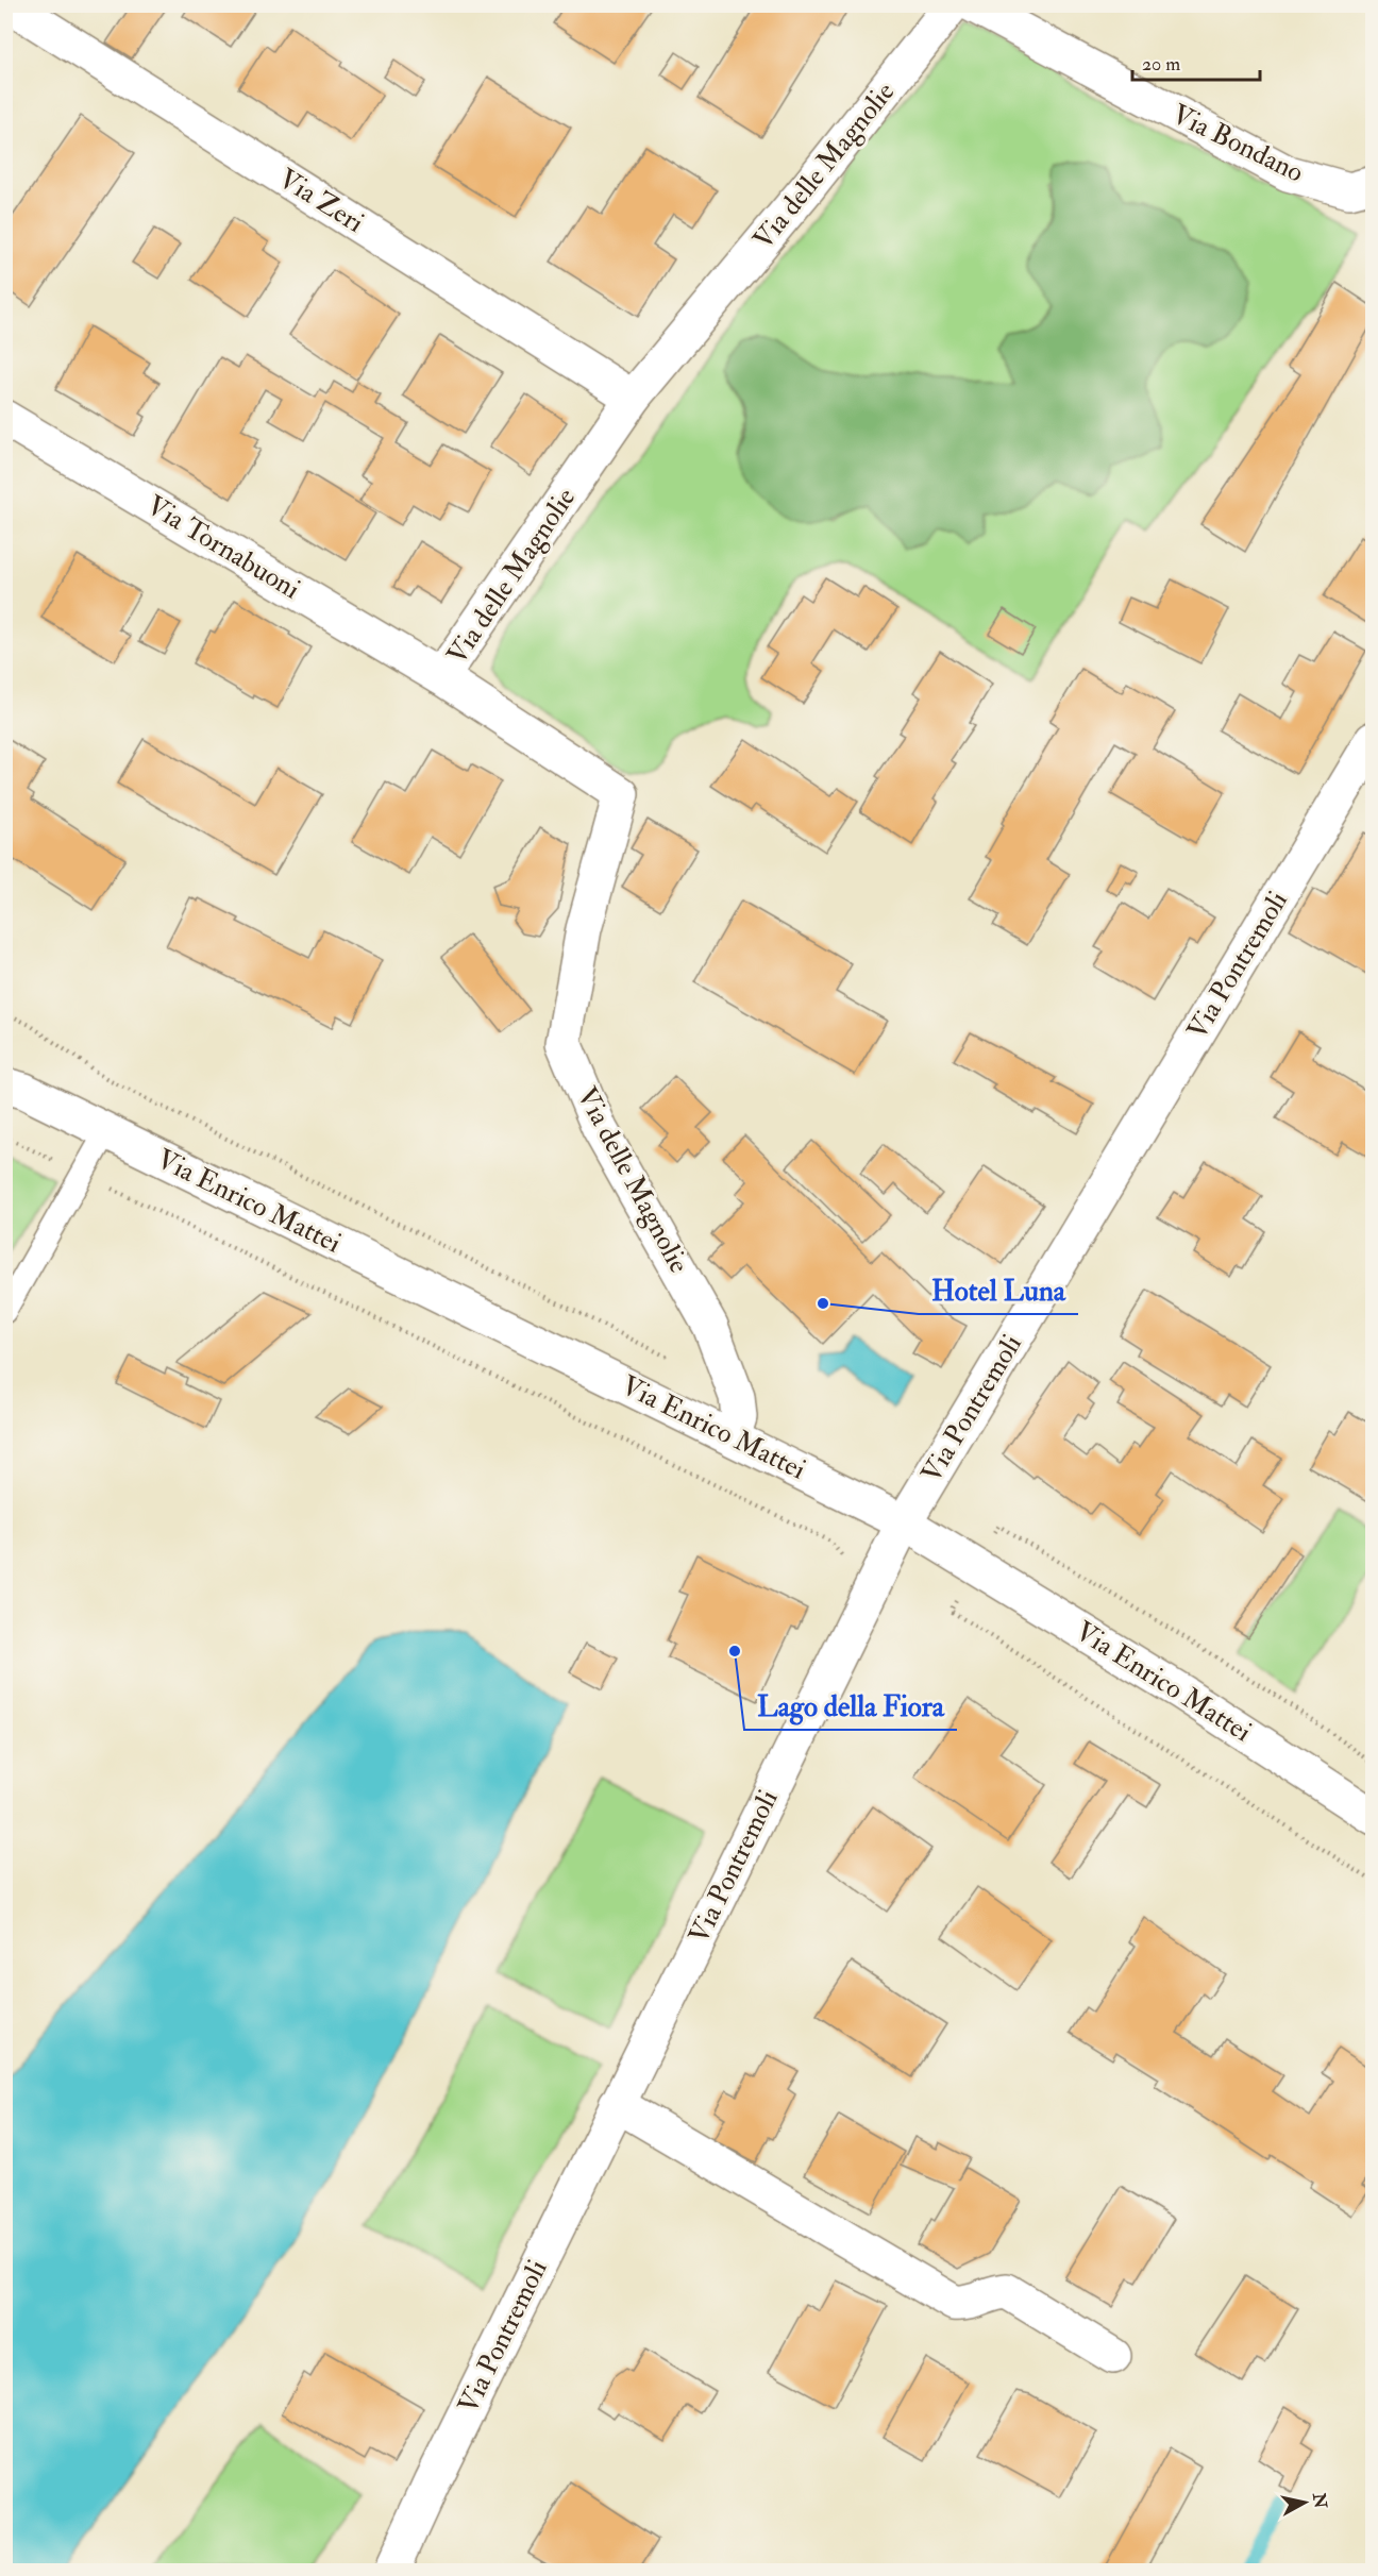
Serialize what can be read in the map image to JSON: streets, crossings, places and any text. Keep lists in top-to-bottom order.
{
  "streets": {
    "street": [
      "Via Bondano",
      "Via delle Magnolie",
      "Via Zeri",
      "Via Tornabuoni",
      "Via Pontremoli",
      "Via Enrico Mattei"
    ]
  },
  "crossings": [
    ["Via delle Magnolie", "Via Zeri"],
    ["Via delle Magnolie", "Via Tornabuoni"],
    ["Via delle Magnolie", "Via Enrico Mattei"],
    ["Via Pontremoli", "Via Enrico Mattei"]
  ],
  "places": ["Hotel Luna", "Lago della Fiora"],
  "scale_bar": "20 m",
  "north": "right"
}
